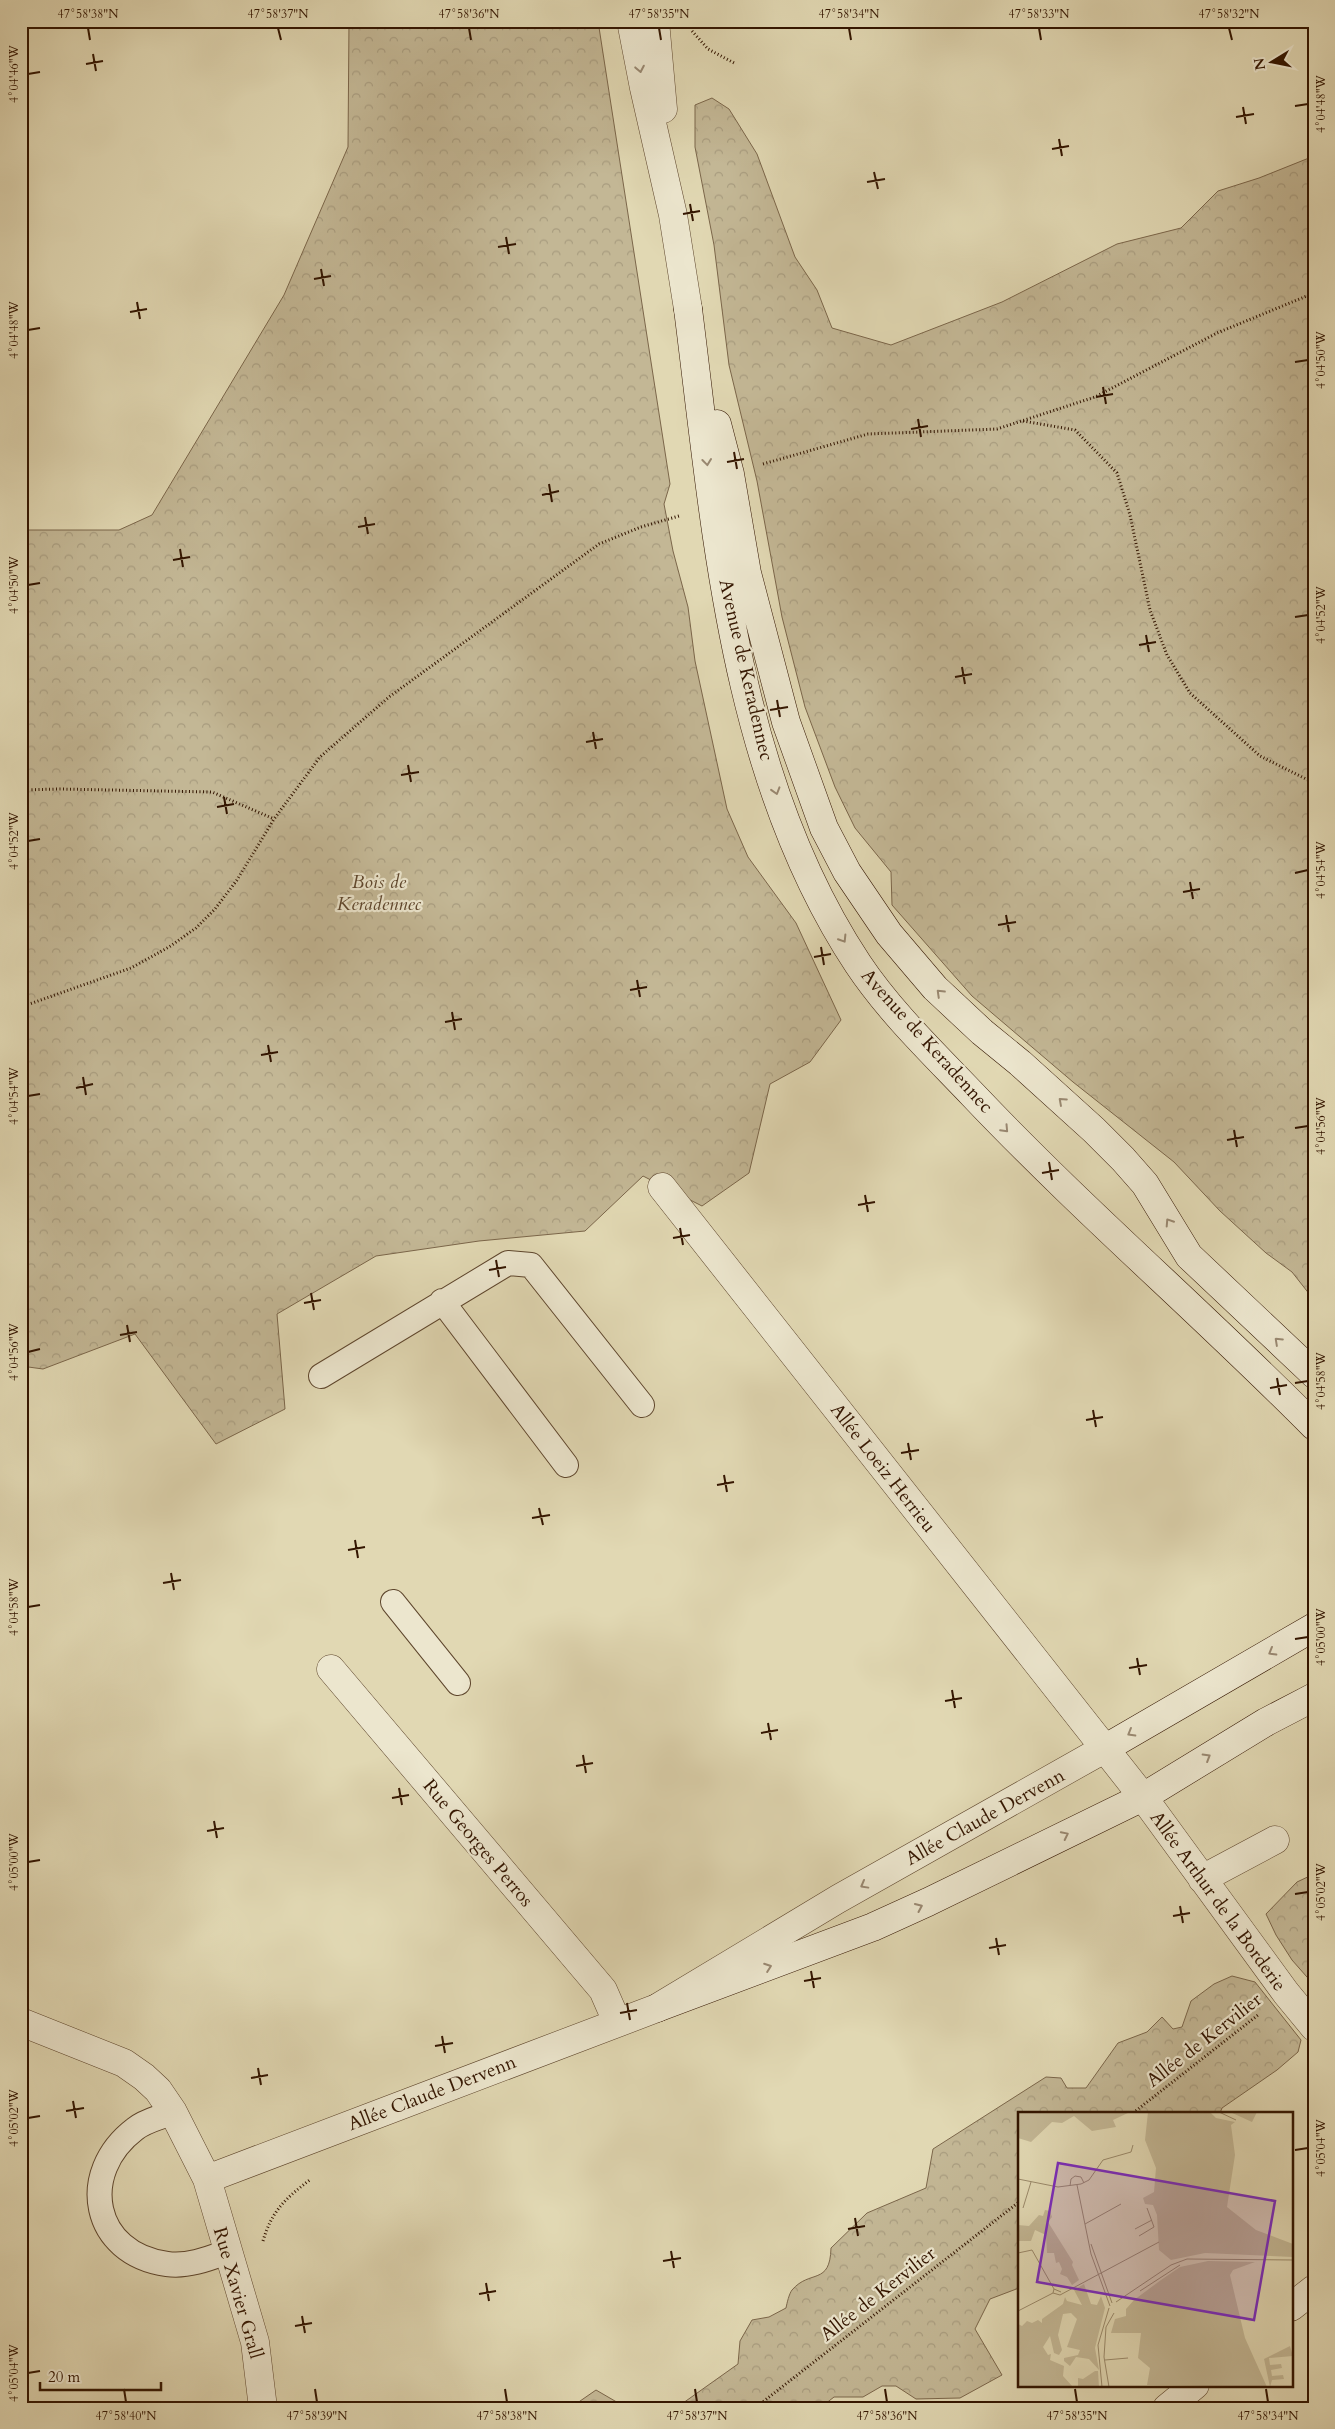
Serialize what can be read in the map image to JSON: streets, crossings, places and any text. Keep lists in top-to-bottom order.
{
  "streets": {
    "street": [
      "Avenue de Keradennec",
      "Allée Loeiz Herrieu",
      "Allée Claude Dervenn",
      "Rue Georges Perros",
      "Allée Arthur de la Borderie",
      "Rue Xavier Grall"
    ],
    "path": ["Allée de Kervilier"]
  },
  "crossings": [
    ["Allée Loeiz Herrieu", "Allée Claude Dervenn"],
    ["Allée Loeiz Herrieu", "Allée Arthur de la Borderie"],
    ["Allée Claude Dervenn", "Rue Georges Perros"],
    ["Allée Claude Dervenn", "Allée Arthur de la Borderie"],
    ["Allée Claude Dervenn", "Rue Xavier Grall"],
    ["Allée Arthur de la Borderie", "Allée de Kervilier"]
  ],
  "parks": ["Bois de Keradennec"],
  "scale_bar": "20 m",
  "north": "left",
  "coordinates": [
    "47°58'38\"N",
    "47°58'37\"N",
    "47°58'36\"N",
    "47°58'35\"N",
    "47°58'34\"N",
    "47°58'33\"N",
    "47°58'32\"N",
    "4°04'46\"W",
    "4°04'48\"W",
    "4°04'50\"W",
    "4°04'52\"W",
    "4°04'54\"W",
    "4°04'56\"W",
    "4°04'58\"W",
    "4°05'00\"W",
    "4°05'02\"W",
    "4°05'04\"W",
    "47°58'40\"N",
    "47°58'39\"N"
  ]
}
